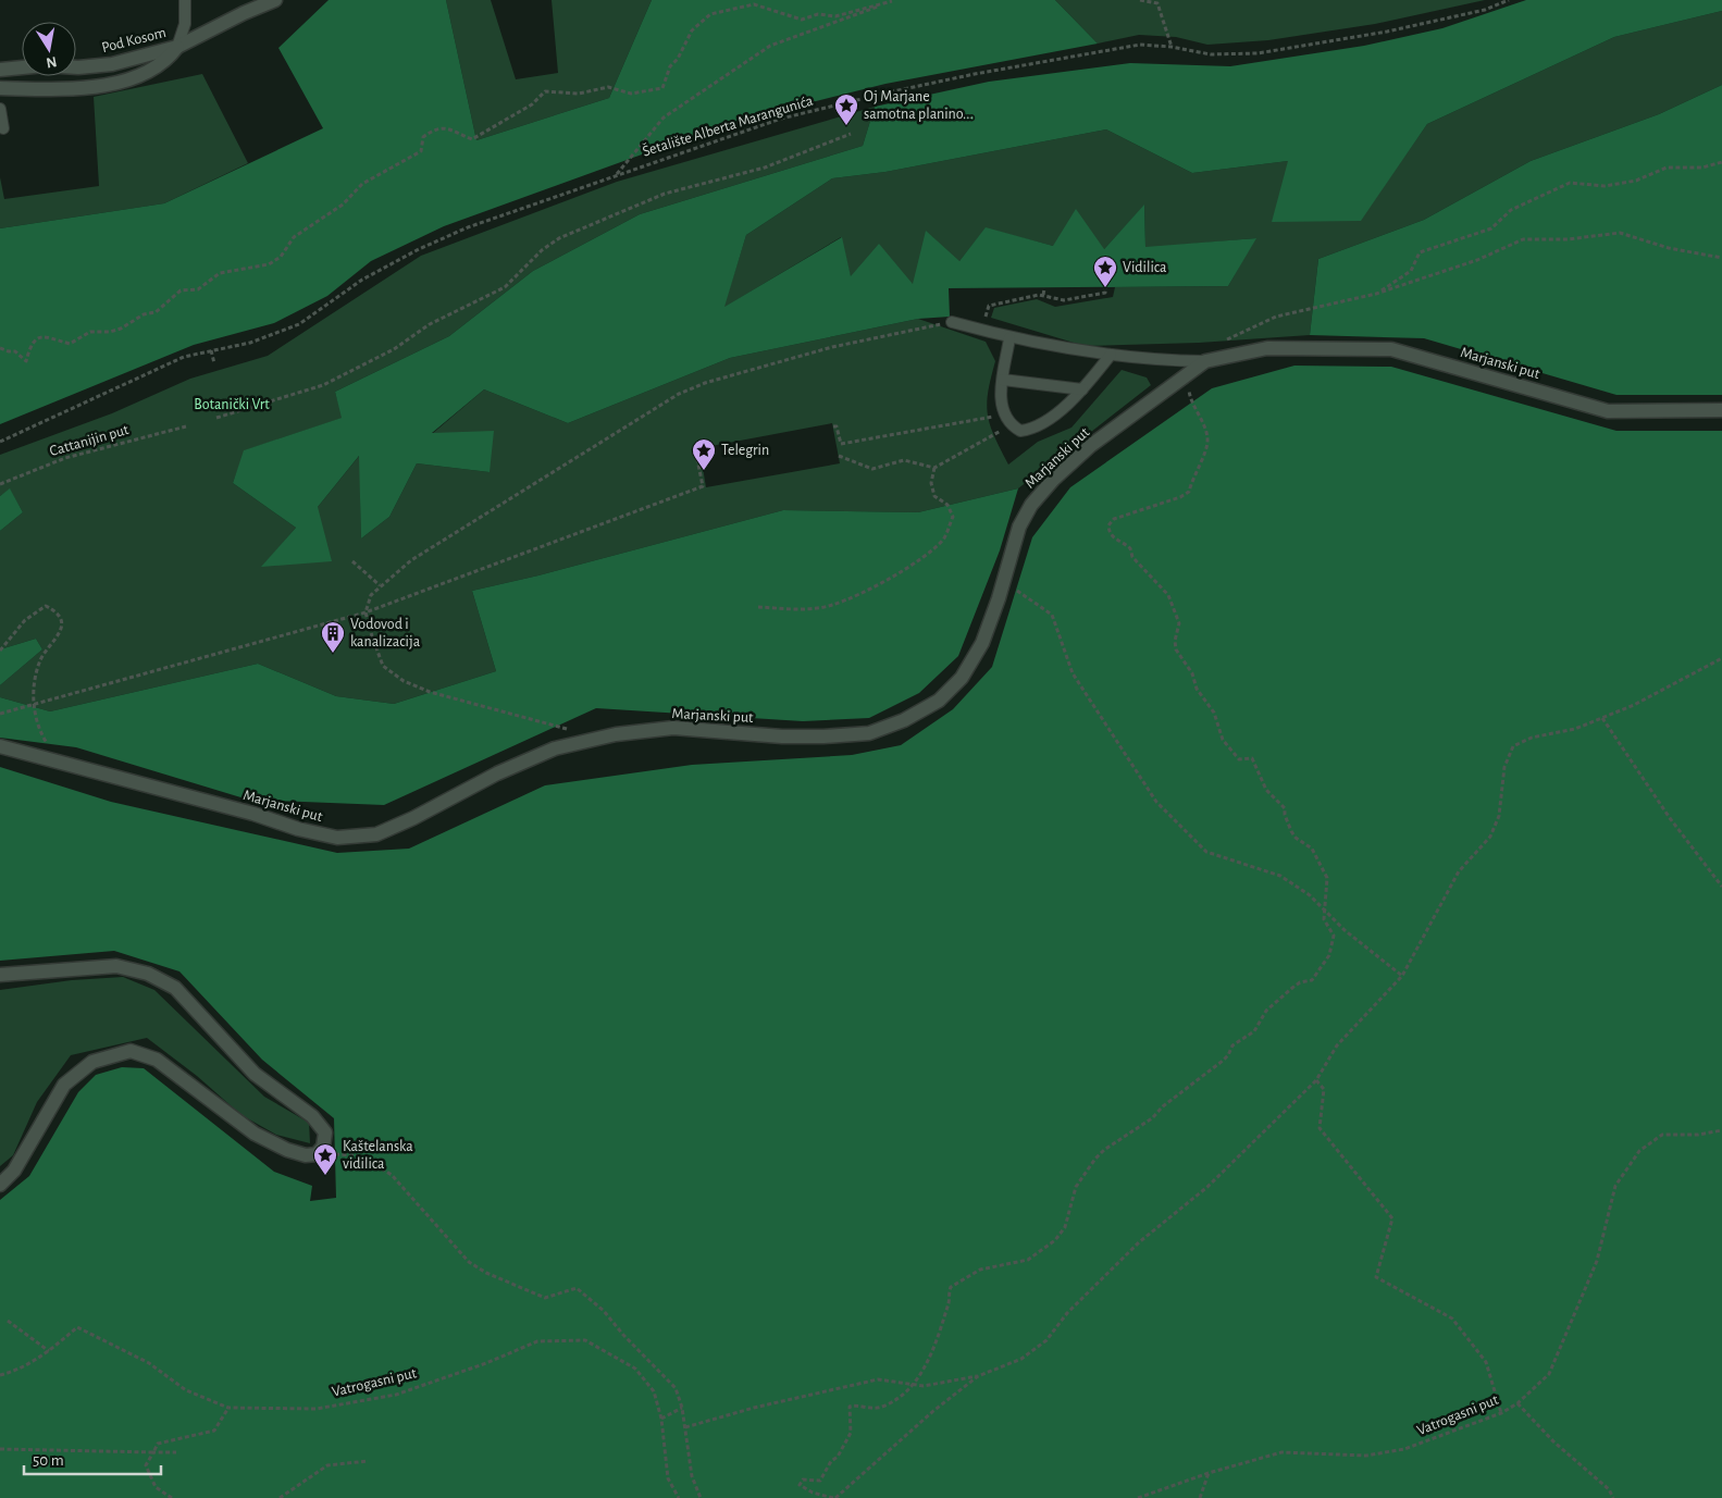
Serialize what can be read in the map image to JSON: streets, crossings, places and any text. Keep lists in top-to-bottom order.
{
  "streets": {
    "street": ["Pod Kosom", "Marjanski put"],
    "path": ["Šetalište Alberta Marangunića", "Cattanijin put", "Vatrogasni put"]
  },
  "parks": ["Botanički Vrt"],
  "places": {
    "place": [
      "Oj Marjane samotna planino...",
      "Vidilica",
      "Telegrin",
      "Kaštelanska vidilica"
    ],
    "building": ["Vodovod i kanalizacija"]
  },
  "scale_bar": "50 m",
  "north": "bottom"
}
